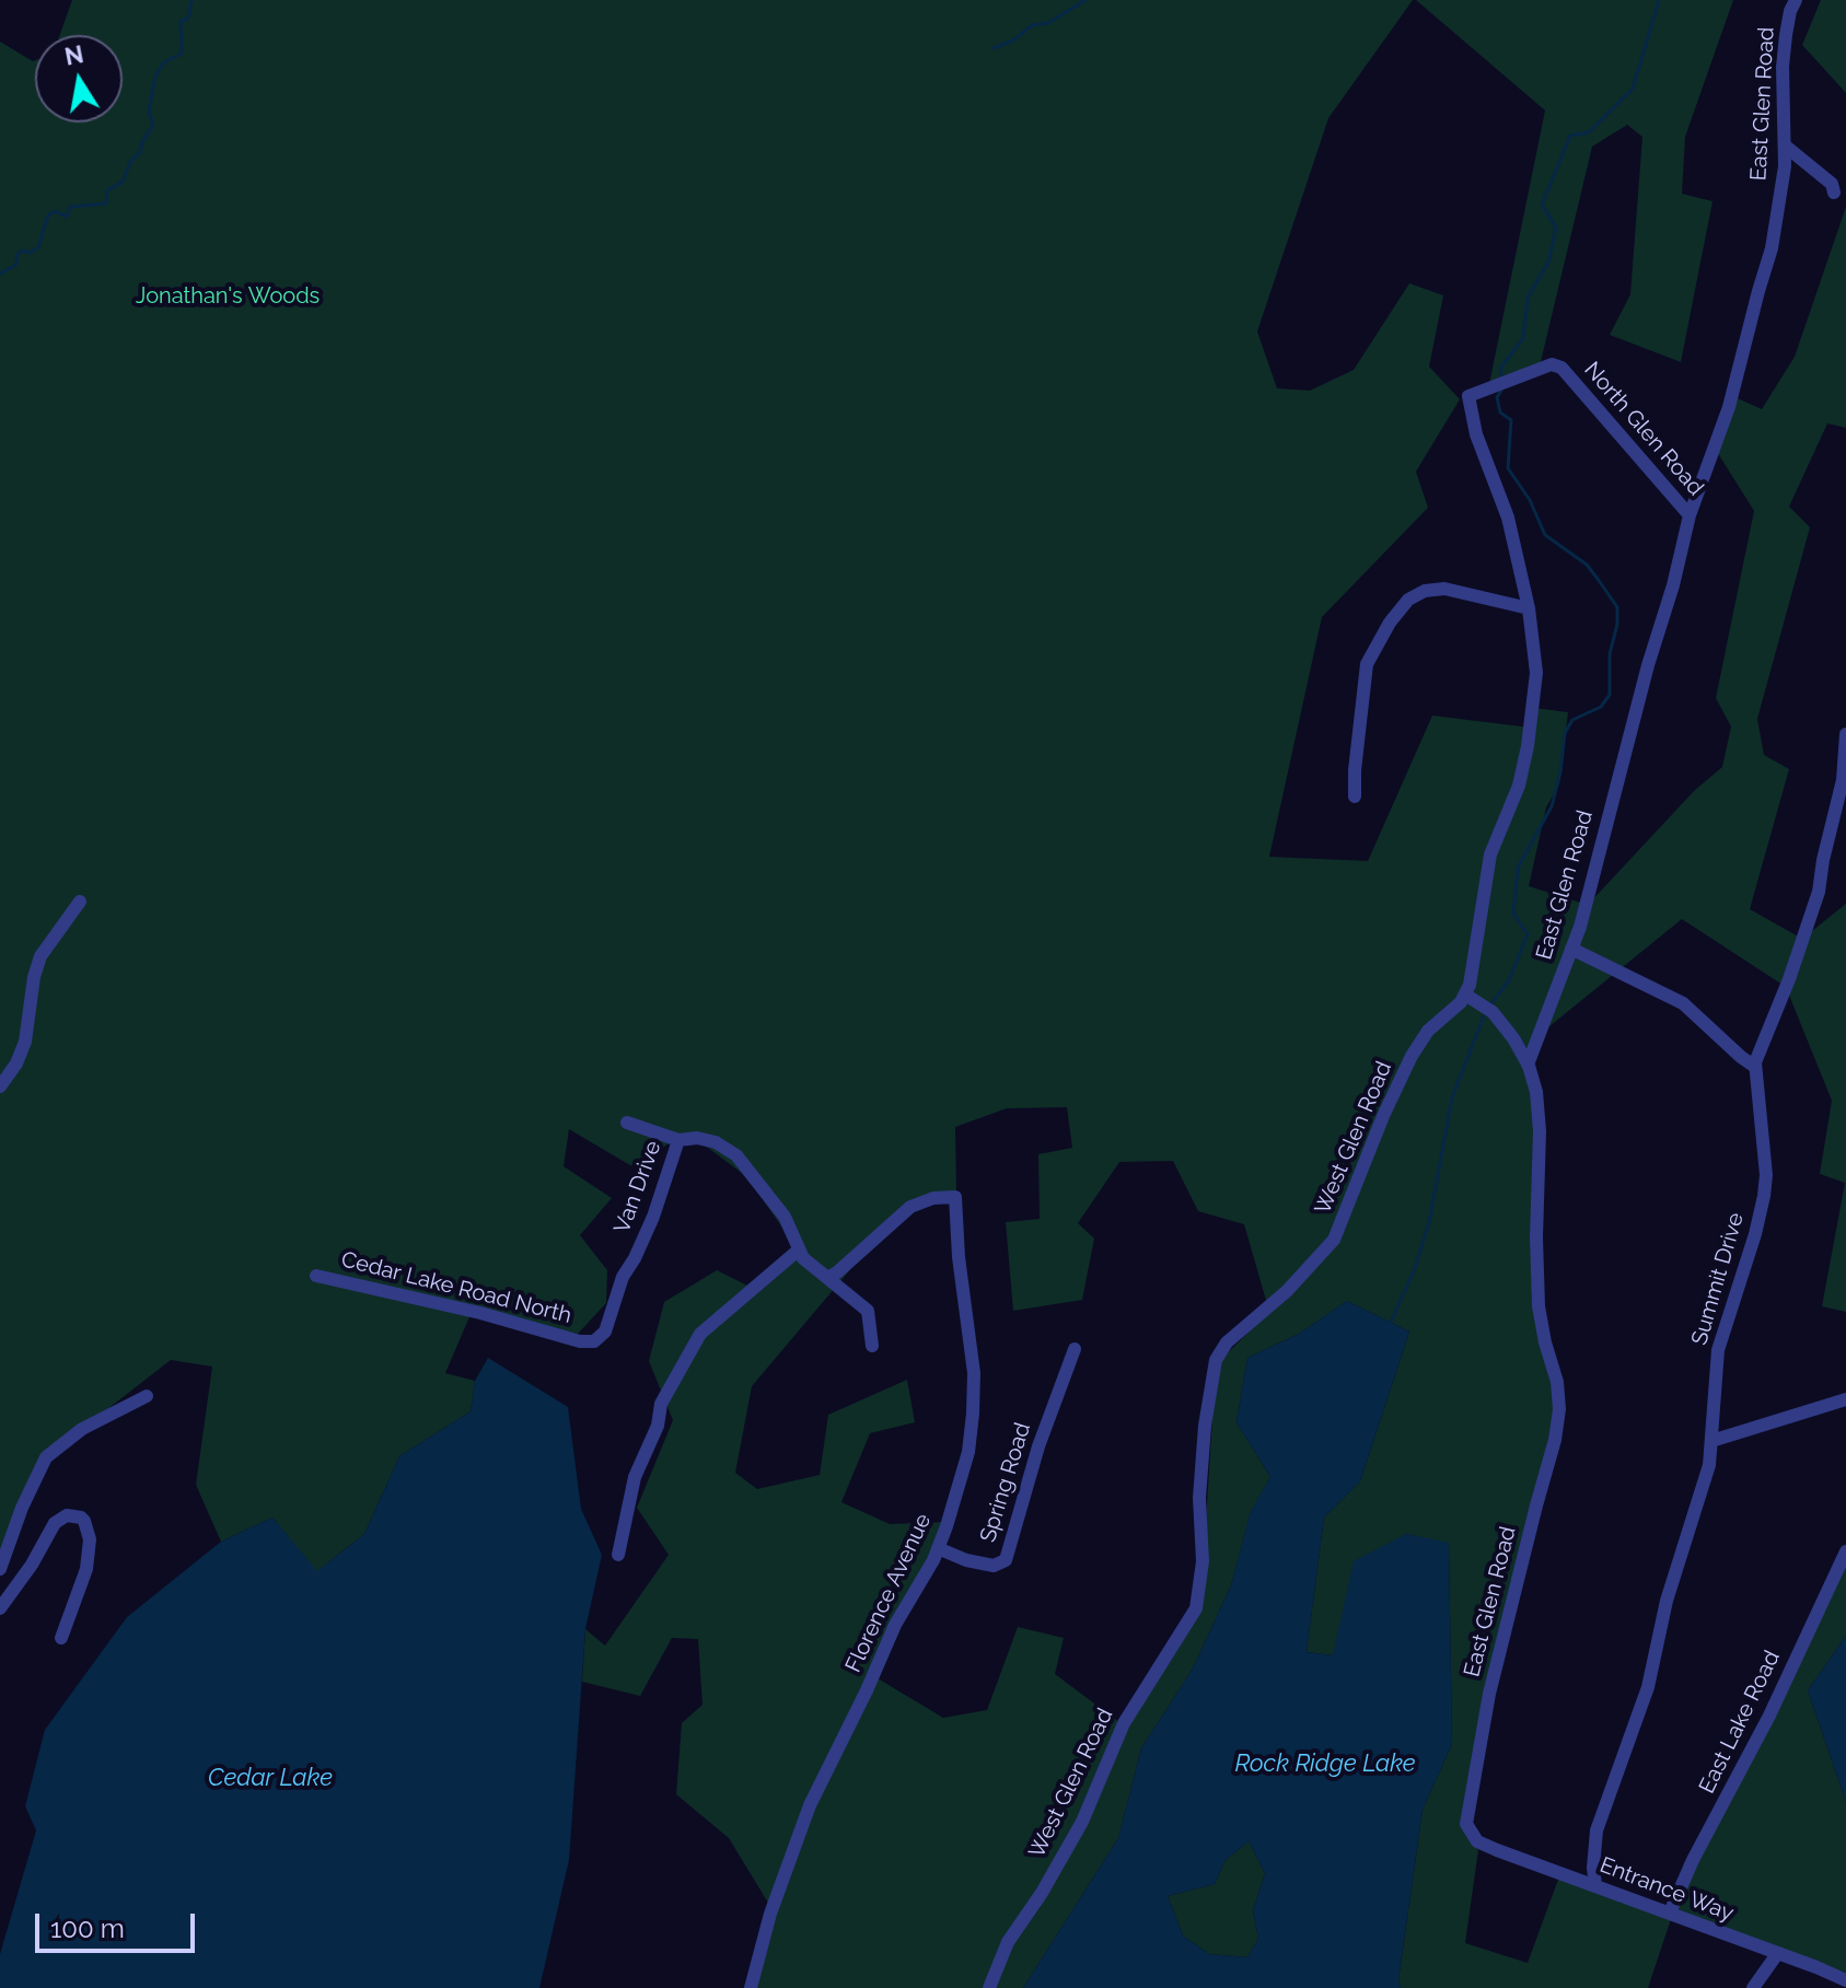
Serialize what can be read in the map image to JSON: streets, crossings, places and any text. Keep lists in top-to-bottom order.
{
  "streets": {
    "street": [
      "East Glen Road",
      "North Glen Road",
      "West Glen Road",
      "Van Drive",
      "Summit Drive",
      "Cedar Lake Road North",
      "Spring Road",
      "Florence Avenue",
      "East Lake Road",
      "Entrance Way"
    ]
  },
  "crossings": [
    ["East Glen Road", "North Glen Road"],
    ["East Glen Road", "Entrance Way"],
    ["Van Drive", "Cedar Lake Road North"],
    ["Van Drive", "Florence Avenue"],
    ["Summit Drive", "Entrance Way"],
    ["Spring Road", "Florence Avenue"],
    ["East Lake Road", "Entrance Way"]
  ],
  "water": ["Rock Ridge Lake", "Cedar Lake"],
  "parks": ["Jonathan's Woods"],
  "scale_bar": "100 m",
  "north": "top"
}
